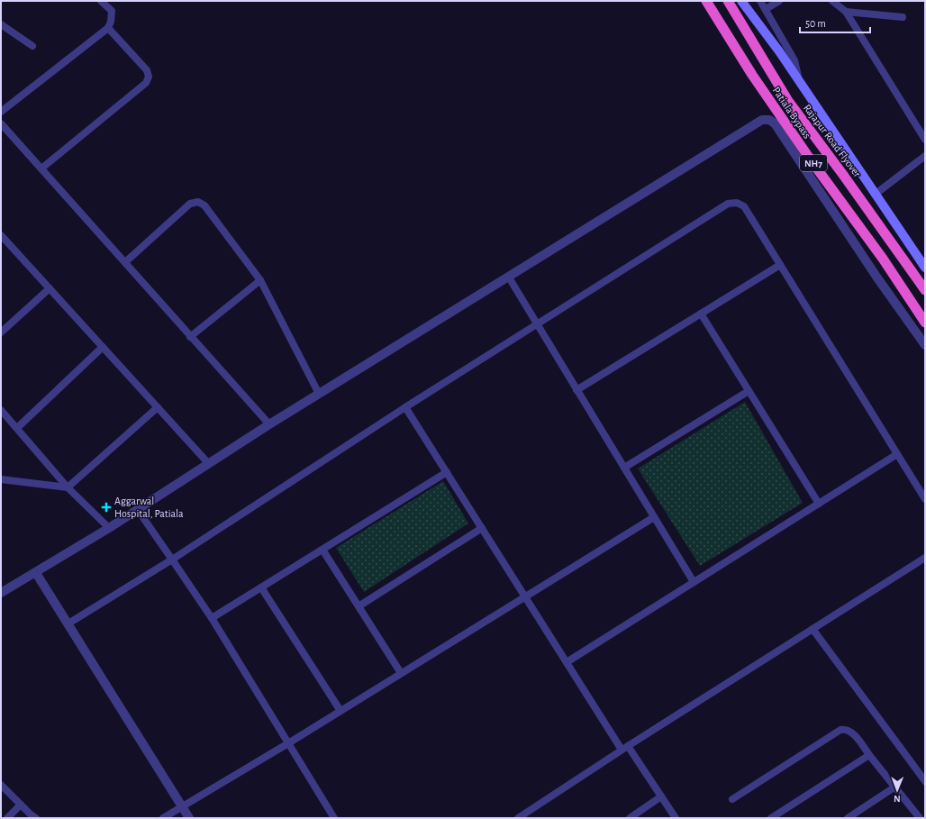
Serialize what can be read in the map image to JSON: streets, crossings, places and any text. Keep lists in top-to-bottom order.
{
  "streets": {
    "highway": ["Patiala Bypass", "Rajapur Road Flyover", "NH7"]
  },
  "places": {
    "health": ["Aggarwal Hospital, Patiala"]
  },
  "scale_bar": "50 m",
  "north": "bottom"
}
